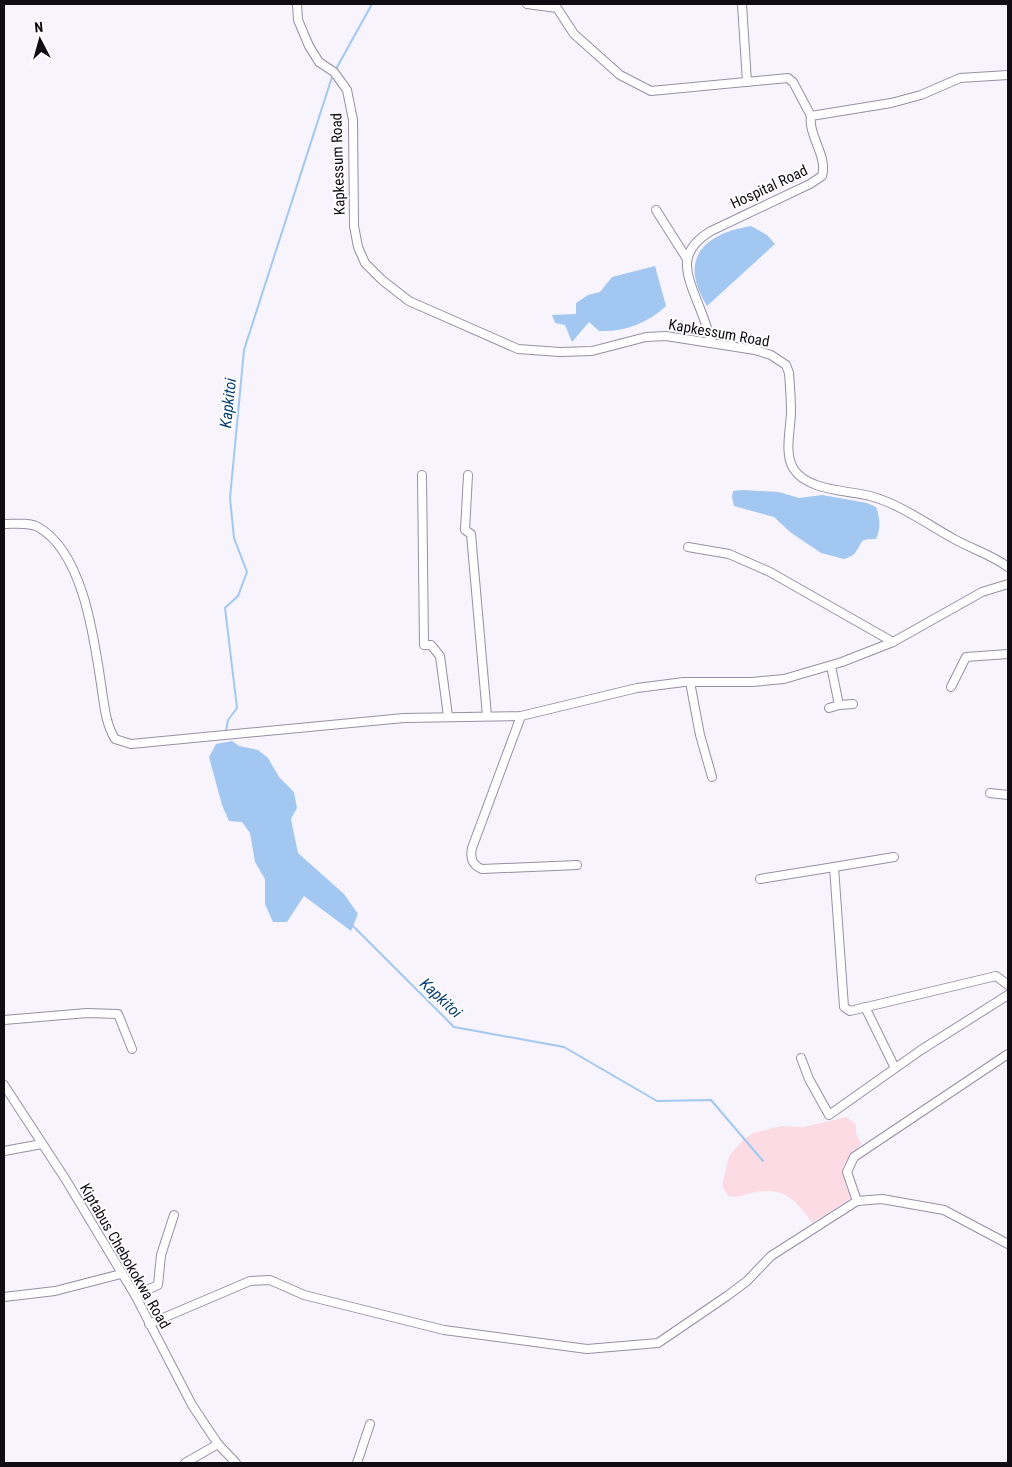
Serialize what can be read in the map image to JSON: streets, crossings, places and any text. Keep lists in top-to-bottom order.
{
  "streets": {
    "street": ["Kapkessum Road", "Hospital Road", "Kiptabus Chebokokwa Road"]
  },
  "water": ["Kapkitoi"],
  "north": "top"
}
